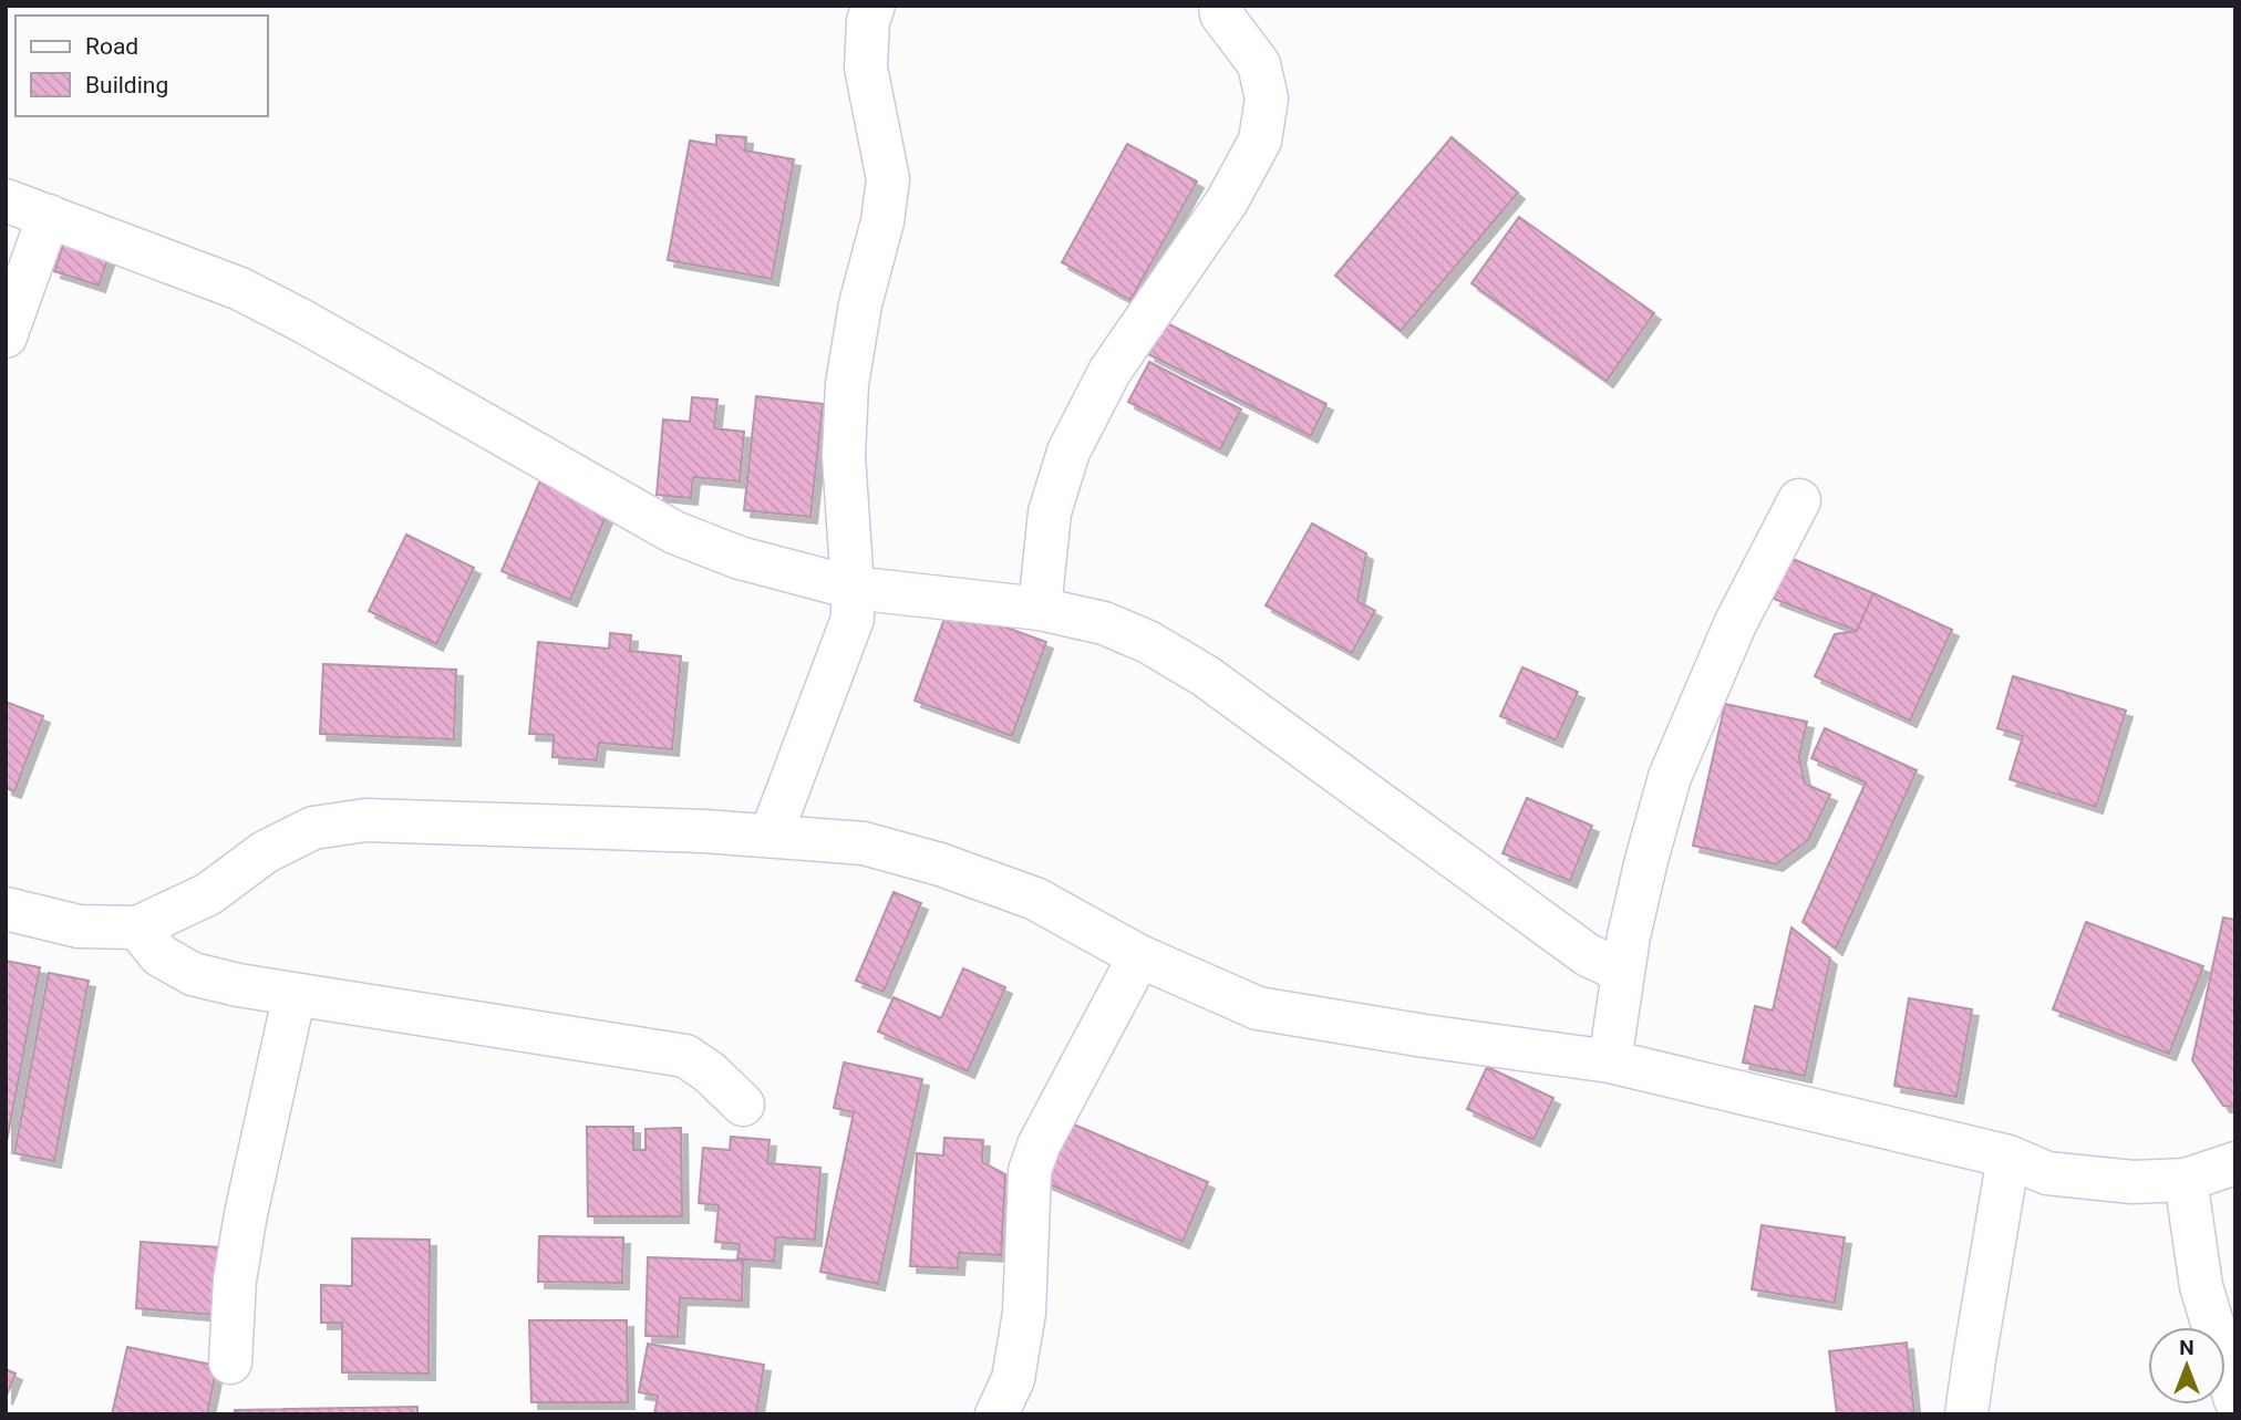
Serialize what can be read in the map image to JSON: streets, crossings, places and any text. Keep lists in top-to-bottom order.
{
  "legend": ["Road", "Building"],
  "north": "top"
}
